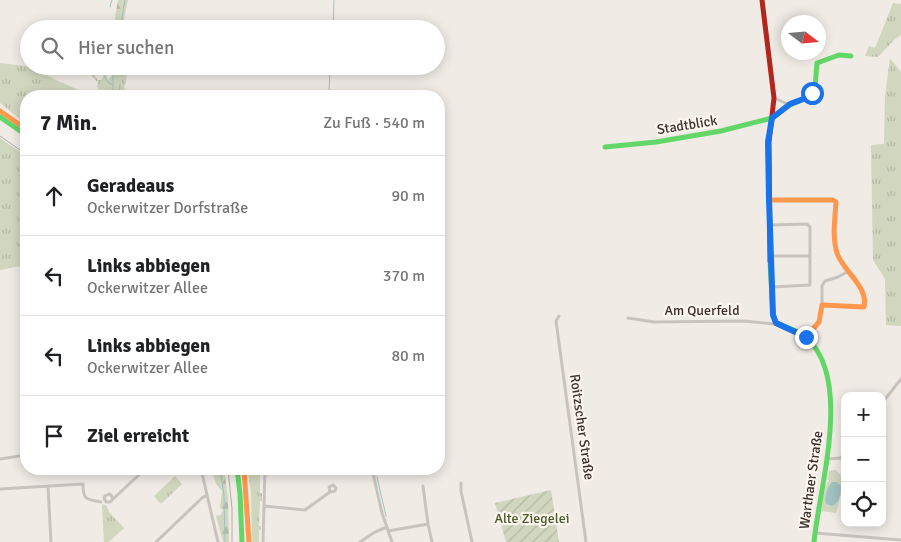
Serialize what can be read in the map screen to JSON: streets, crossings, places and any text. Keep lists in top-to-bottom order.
{
  "streets": {
    "main road": ["Stadtblick", "Warthaer Straße"],
    "street": ["Am Querfeld", "Roitzscher Straße"]
  },
  "parks": ["Alte Ziegelei"],
  "north": "right",
  "page": {
    "search": "Hier suchen",
    "heading": ["7 Min.", "Zu Fuß · 540 m"],
    "list": [
      ["Geradeaus", "Ockerwitzer Dorfstraße", "90 m"],
      ["Links abbiegen", "Ockerwitzer Allee", "370 m"],
      ["Links abbiegen", "Ockerwitzer Allee", "80 m"],
      "Ziel erreicht"
    ],
    "map_buttons": ["+", "−"]
  }
}
